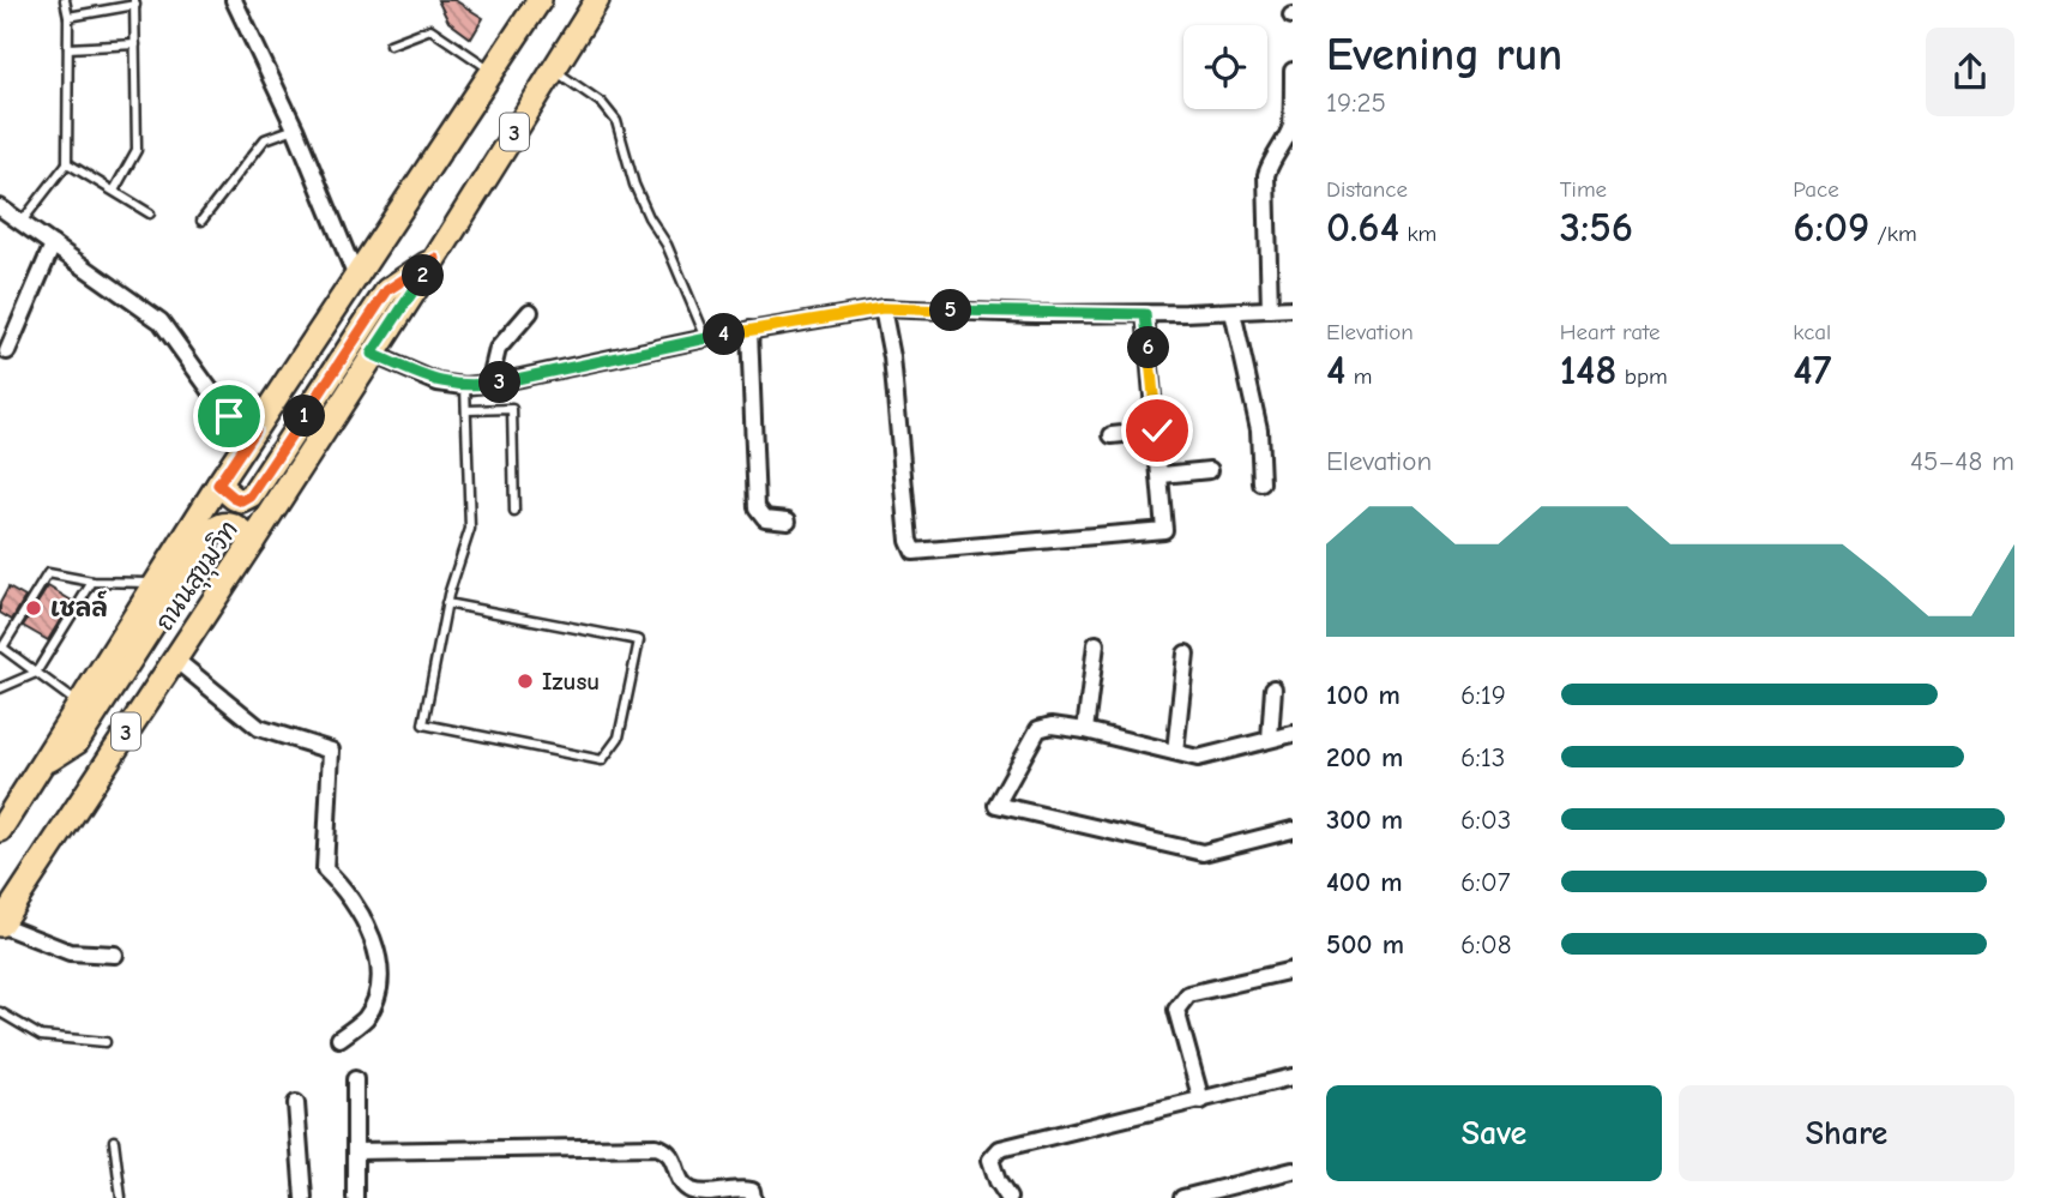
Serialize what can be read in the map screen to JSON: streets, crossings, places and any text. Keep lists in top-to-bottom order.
{
  "streets": {
    "main road": ["3", "ถนนสุขุมวิท"]
  },
  "places": ["เชลล์", "Izusu"],
  "page": {
    "heading": ["Evening run", "19:25"],
    "stats": [
      ["Distance", "0.64 km"],
      ["Time", "3:56"],
      ["Pace", "6:09 /km"],
      ["Elevation", "4 m"],
      ["Heart rate", "148 bpm"],
      ["kcal", "47"]
    ],
    "pins": [
      "2",
      "5",
      "4",
      "6",
      "3",
      "1"
    ],
    "chart": ["Elevation", "45–48 m"],
    "list": [
      {
        "name": "100 m",
        "note": "6:19"
      },
      {
        "name": "200 m",
        "note": "6:13"
      },
      {
        "name": "300 m",
        "note": "6:03"
      },
      {
        "name": "400 m",
        "note": "6:07"
      },
      {
        "name": "500 m",
        "note": "6:08"
      }
    ],
    "buttons": ["Save", "Share"]
  }
}
